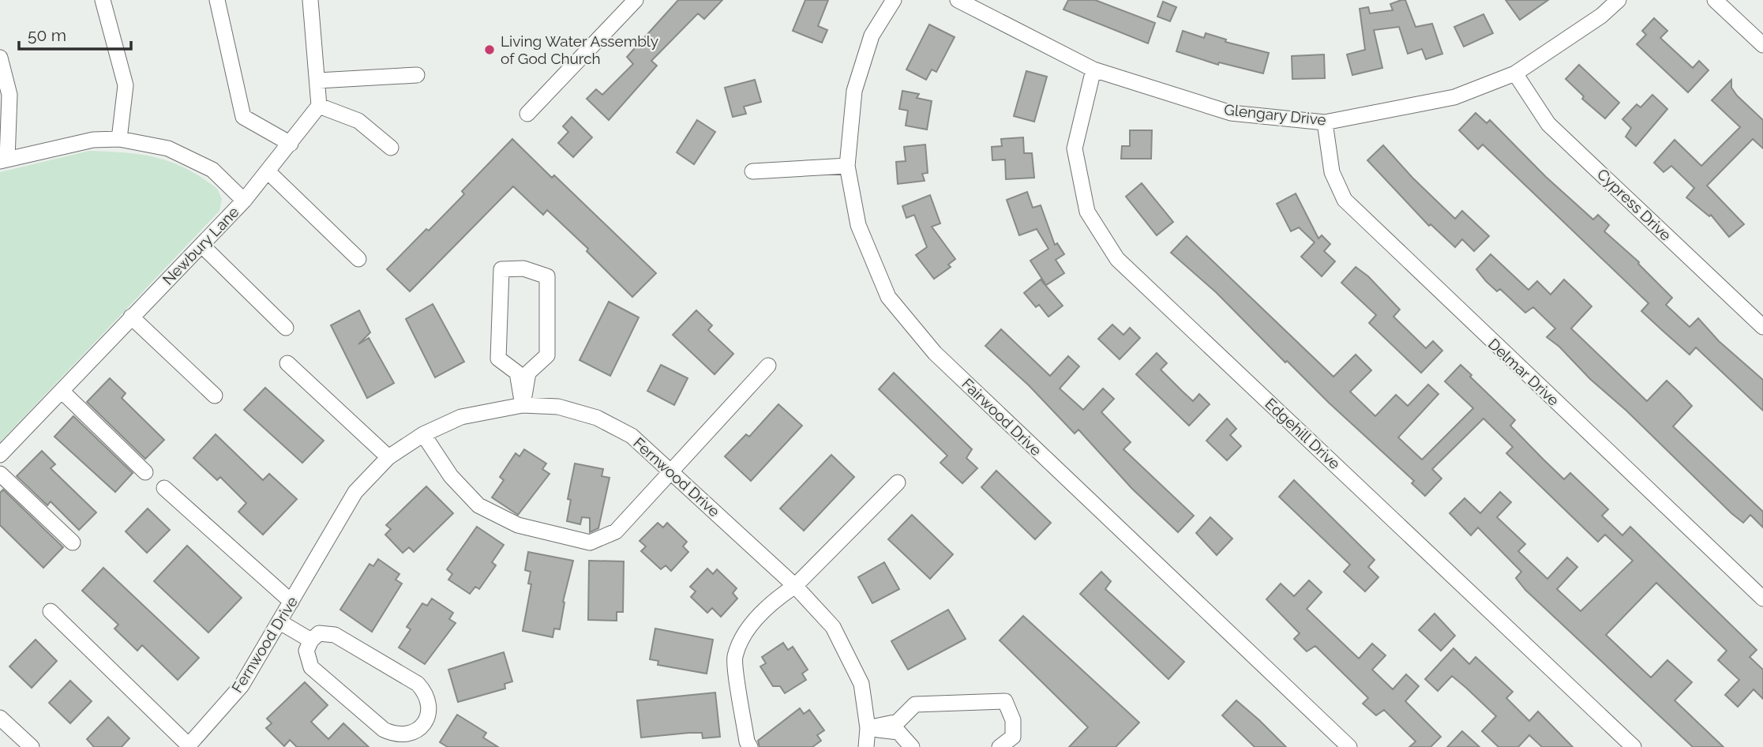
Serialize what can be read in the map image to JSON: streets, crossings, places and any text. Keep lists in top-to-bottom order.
{
  "streets": {
    "street": [
      "Glengary Drive",
      "Cypress Drive",
      "Newbury Lane",
      "Delmar Drive",
      "Fairwood Drive",
      "Edgehill Drive",
      "Fernwood Drive"
    ]
  },
  "crossings": [
    ["Glengary Drive", "Cypress Drive"],
    ["Glengary Drive", "Delmar Drive"],
    ["Glengary Drive", "Edgehill Drive"]
  ],
  "places": ["Living Water Assembly of God Church"],
  "scale_bar": "50 m"
}
